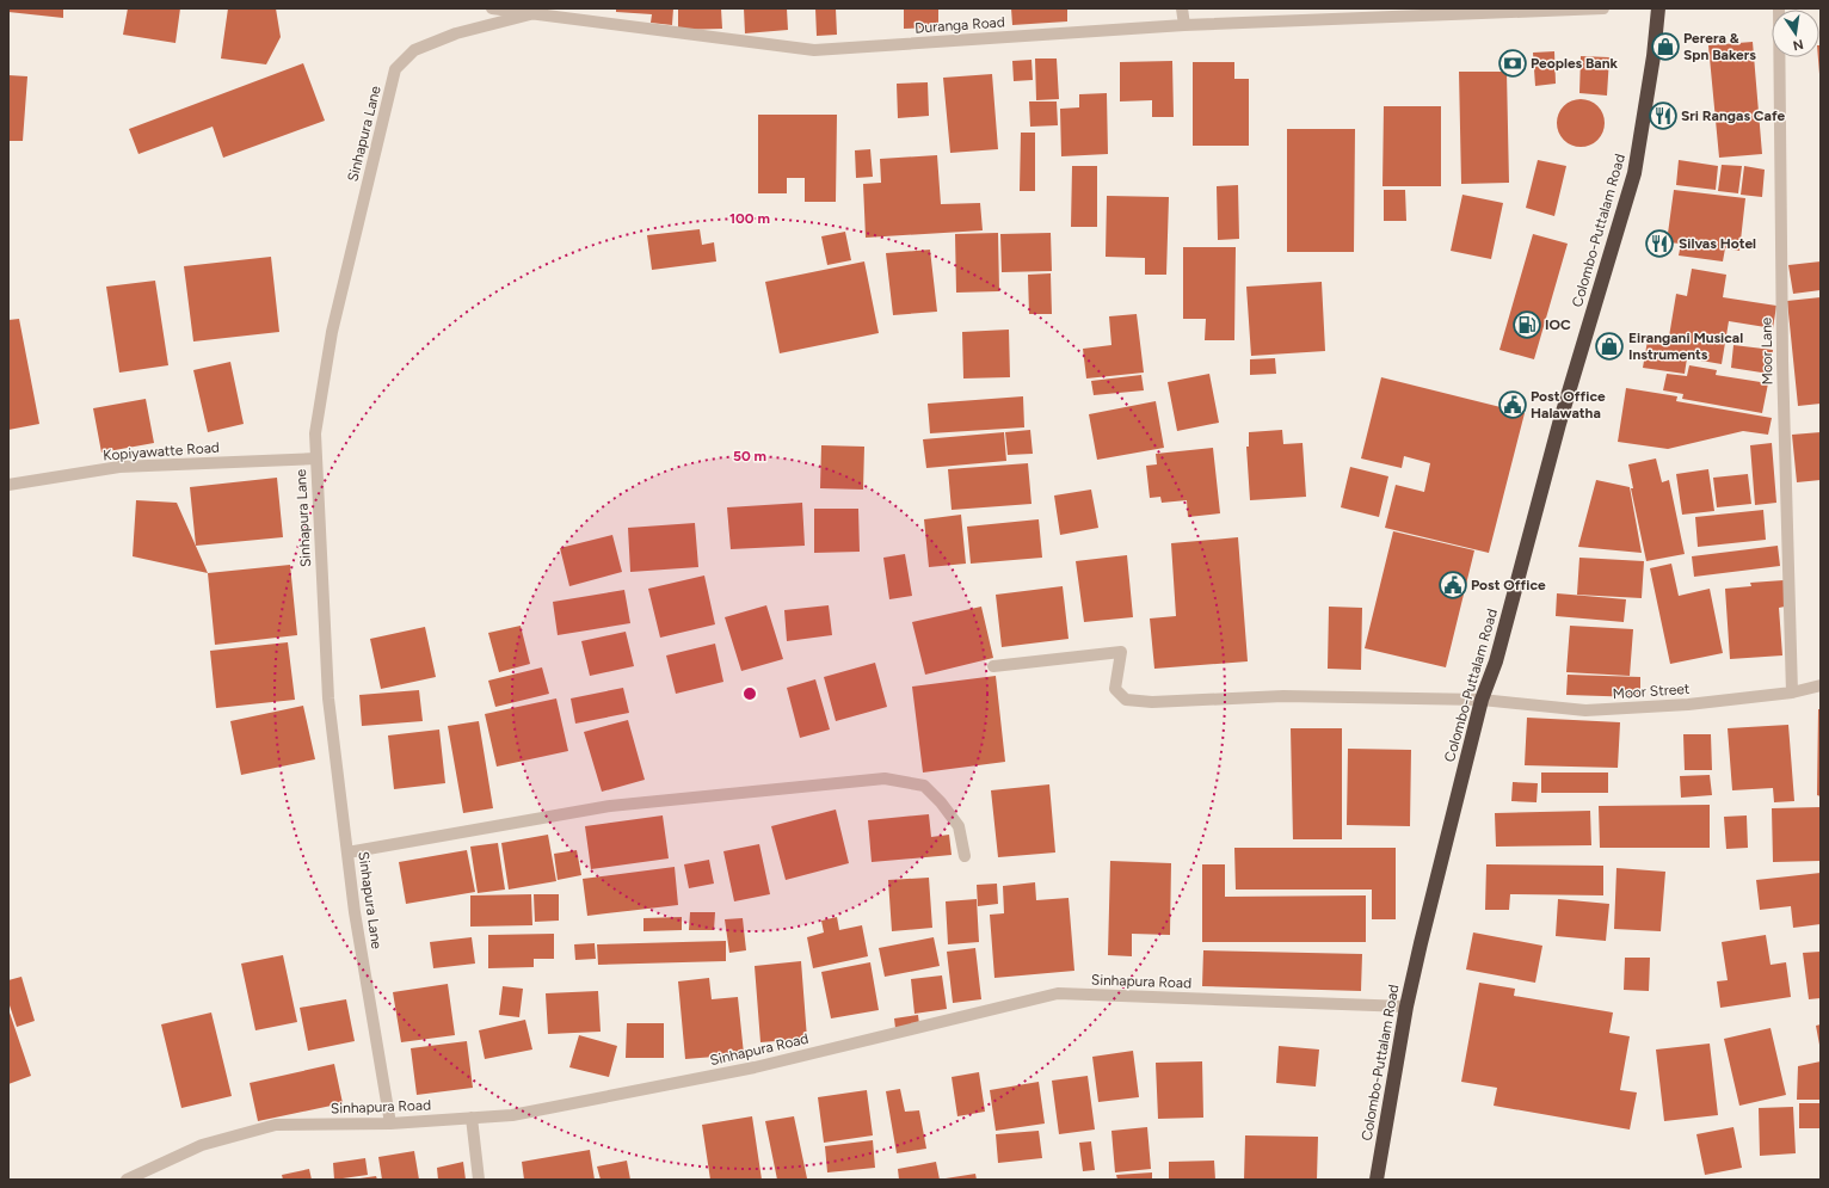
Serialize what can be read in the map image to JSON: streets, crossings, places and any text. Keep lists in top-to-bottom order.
{
  "streets": {
    "highway": ["Colombo-Puttalam Road"],
    "street": [
      "Duranga Road",
      "Sinhapura Lane",
      "Moor Lane",
      "Kopiyawatte Road",
      "Moor Street",
      "Sinhapura Road"
    ]
  },
  "crossings": [
    ["Duranga Road", "Sinhapura Lane"],
    ["Sinhapura Lane", "Kopiyawatte Road"],
    ["Sinhapura Lane", "Sinhapura Road"],
    ["Colombo-Puttalam Road", "Moor Street"],
    ["Colombo-Puttalam Road", "Sinhapura Road"],
    ["Moor Lane", "Moor Street"]
  ],
  "places": {
    "shop": ["Perera & Spn Bakers", "Eirangani Musical Instruments"],
    "bank": ["Peoples Bank"],
    "restaurant": ["Sri Rangas Cafe", "Silvas Hotel"],
    "fuel station": ["IOC"],
    "public building": ["Post Office Halawatha", "Post Office"]
  },
  "north": "bottom",
  "rings": ["100 m", "50 m"]
}
